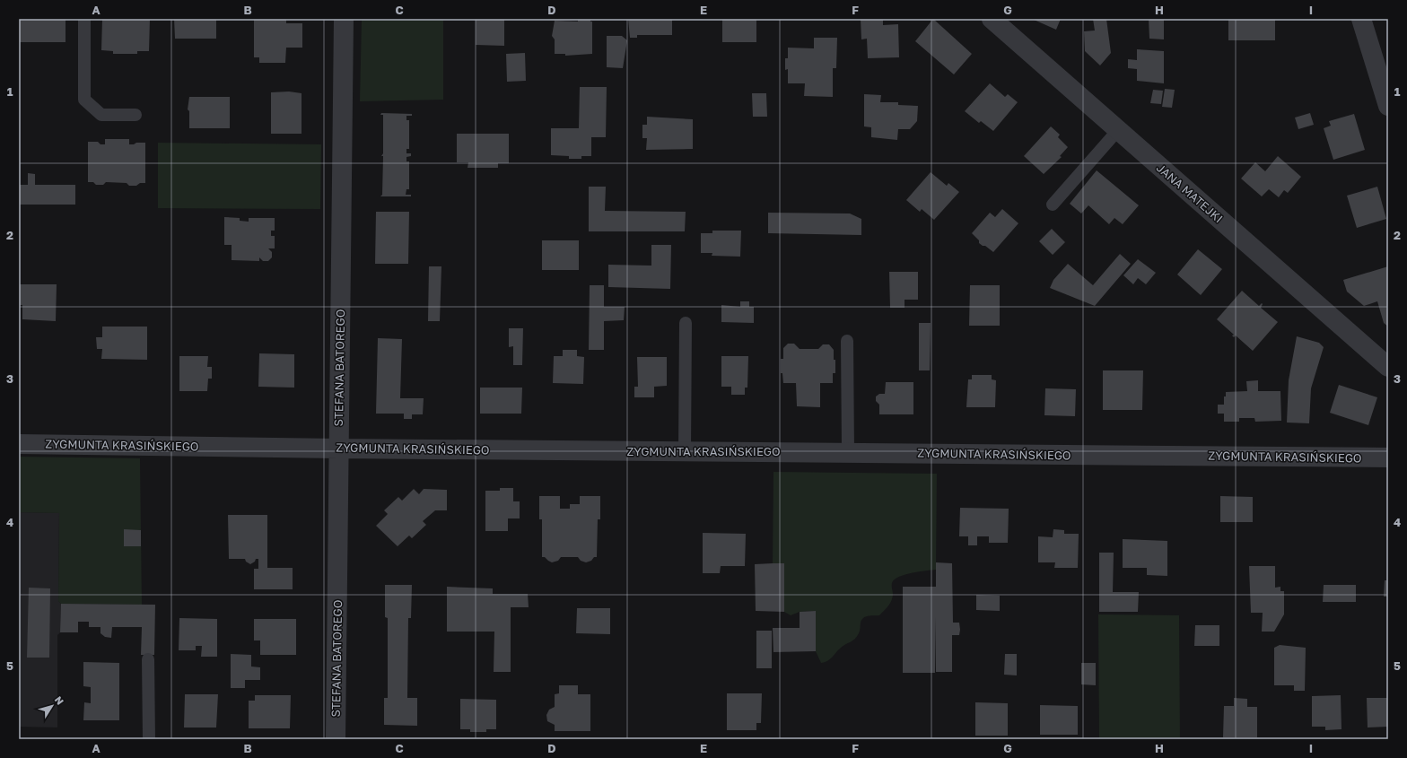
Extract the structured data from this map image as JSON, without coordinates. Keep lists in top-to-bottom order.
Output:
{
  "streets": {
    "street": ["JANA MATEJKI", "STEFANA BATOREGO", "ZYGMUNTA KRASIŃSKIEGO"]
  },
  "crossings": [
    ["STEFANA BATOREGO", "ZYGMUNTA KRASIŃSKIEGO"]
  ],
  "north": "top right",
  "grid": {
    "columns": [
      "A",
      "B",
      "C",
      "D",
      "E",
      "F",
      "G",
      "H",
      "I"
    ],
    "rows": [
      "1",
      "2",
      "3",
      "4",
      "5"
    ]
  }
}
